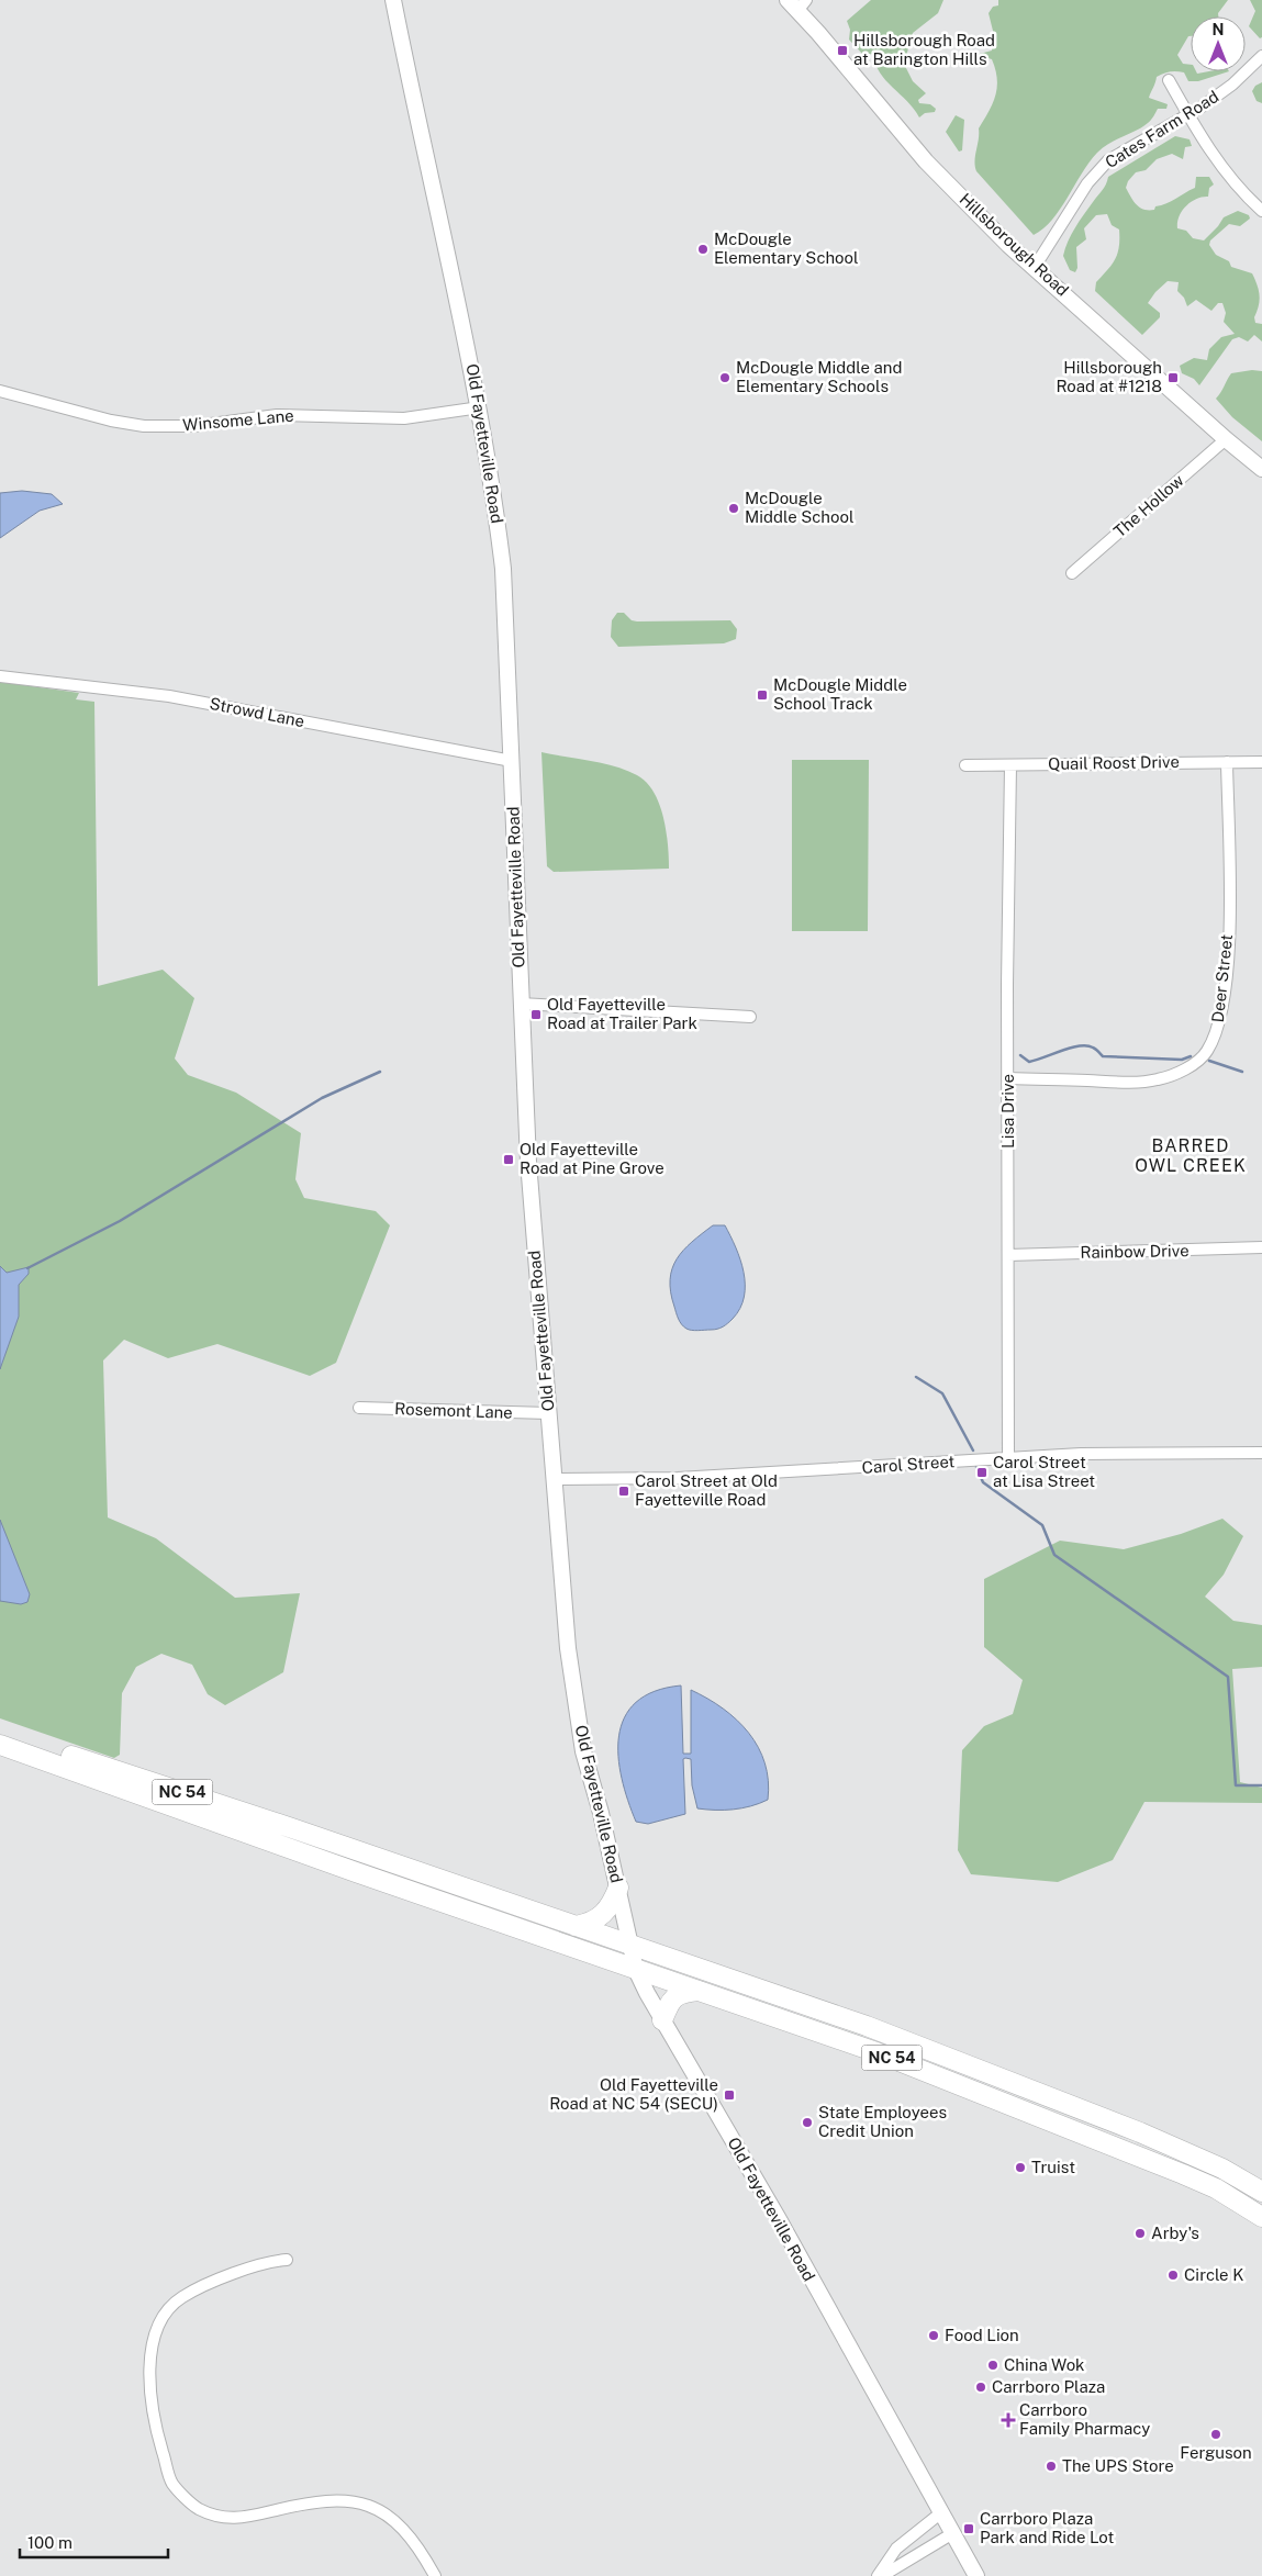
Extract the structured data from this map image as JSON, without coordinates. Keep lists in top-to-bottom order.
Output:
{
  "streets": {
    "highway": ["NC 54"],
    "street": [
      "Cates Farm Road",
      "Hillsborough Road",
      "Winsome Lane",
      "Old Fayetteville Road",
      "The Hollow",
      "Strowd Lane",
      "Quail Roost Drive",
      "Deer Street",
      "Lisa Drive",
      "Rainbow Drive",
      "Rosemont Lane",
      "Carol Street"
    ]
  },
  "crossings": [
    ["Cates Farm Road", "Hillsborough Road"],
    ["Hillsborough Road", "The Hollow"],
    ["Winsome Lane", "Old Fayetteville Road"],
    ["Old Fayetteville Road", "Strowd Lane"],
    ["Old Fayetteville Road", "Rosemont Lane"],
    ["Old Fayetteville Road", "Carol Street"],
    ["Old Fayetteville Road", "NC 54"],
    ["Quail Roost Drive", "Deer Street"],
    ["Quail Roost Drive", "Lisa Drive"],
    ["Deer Street", "Lisa Drive"],
    ["Lisa Drive", "Rainbow Drive"],
    ["Lisa Drive", "Carol Street"]
  ],
  "districts": ["BARRED OWL CREEK"],
  "places": {
    "transit": [
      "Hillsborough Road at Barington Hills",
      "Hillsborough Road at #1218",
      "McDougle Middle School Track",
      "Old Fayetteville Road at Trailer Park",
      "Old Fayetteville Road at Pine Grove",
      "Carol Street at Lisa Street",
      "Carol Street at Old Fayetteville Road",
      "Old Fayetteville Road at NC 54 (SECU)",
      "Carrboro Plaza Park and Ride Lot"
    ],
    "other": [
      "McDougle Elementary School",
      "McDougle Middle and Elementary Schools",
      "McDougle Middle School",
      "State Employees Credit Union",
      "Truist",
      "Arby's",
      "Circle K",
      "Food Lion",
      "China Wok",
      "Carrboro Plaza",
      "Ferguson",
      "The UPS Store"
    ],
    "health": ["Carrboro Family Pharmacy"]
  },
  "scale_bar": "100 m",
  "north": "top"
}
